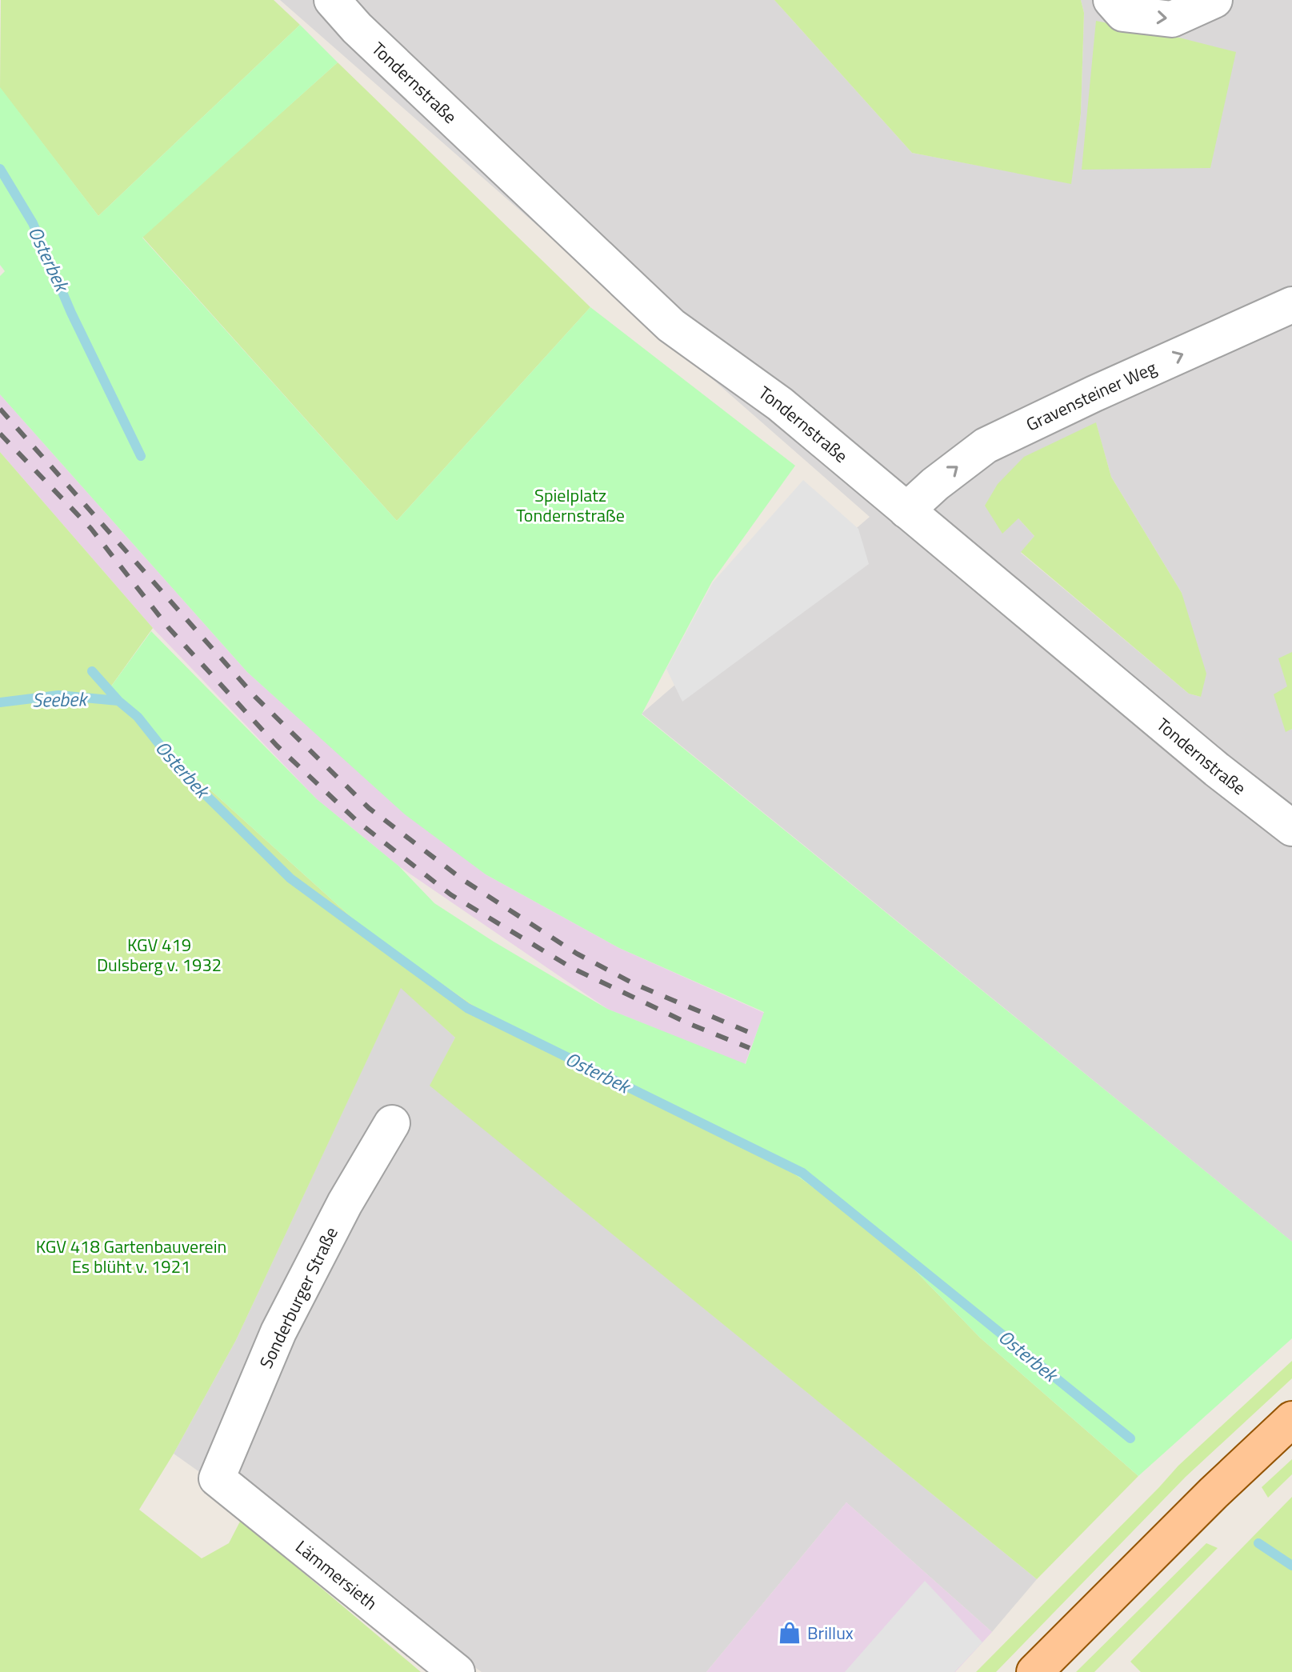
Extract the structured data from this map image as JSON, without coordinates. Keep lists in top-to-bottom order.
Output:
{
  "streets": {
    "street": [
      "Tondernstraße",
      "Gravensteiner Weg",
      "Sonderburger Straße",
      "Lämmersieth"
    ]
  },
  "crossings": [
    ["Tondernstraße", "Gravensteiner Weg"],
    ["Sonderburger Straße", "Lämmersieth"]
  ],
  "one_way": ["Gravensteiner Weg"],
  "water": ["Osterbek", "Seebek"],
  "parks": ["Spielplatz Tondernstraße", "KGV 419 Dulsberg v. 1932", "KGV 418 Gartenbauverein Es blüht v. 1921"],
  "places": {
    "shop": ["Brillux"]
  }
}
